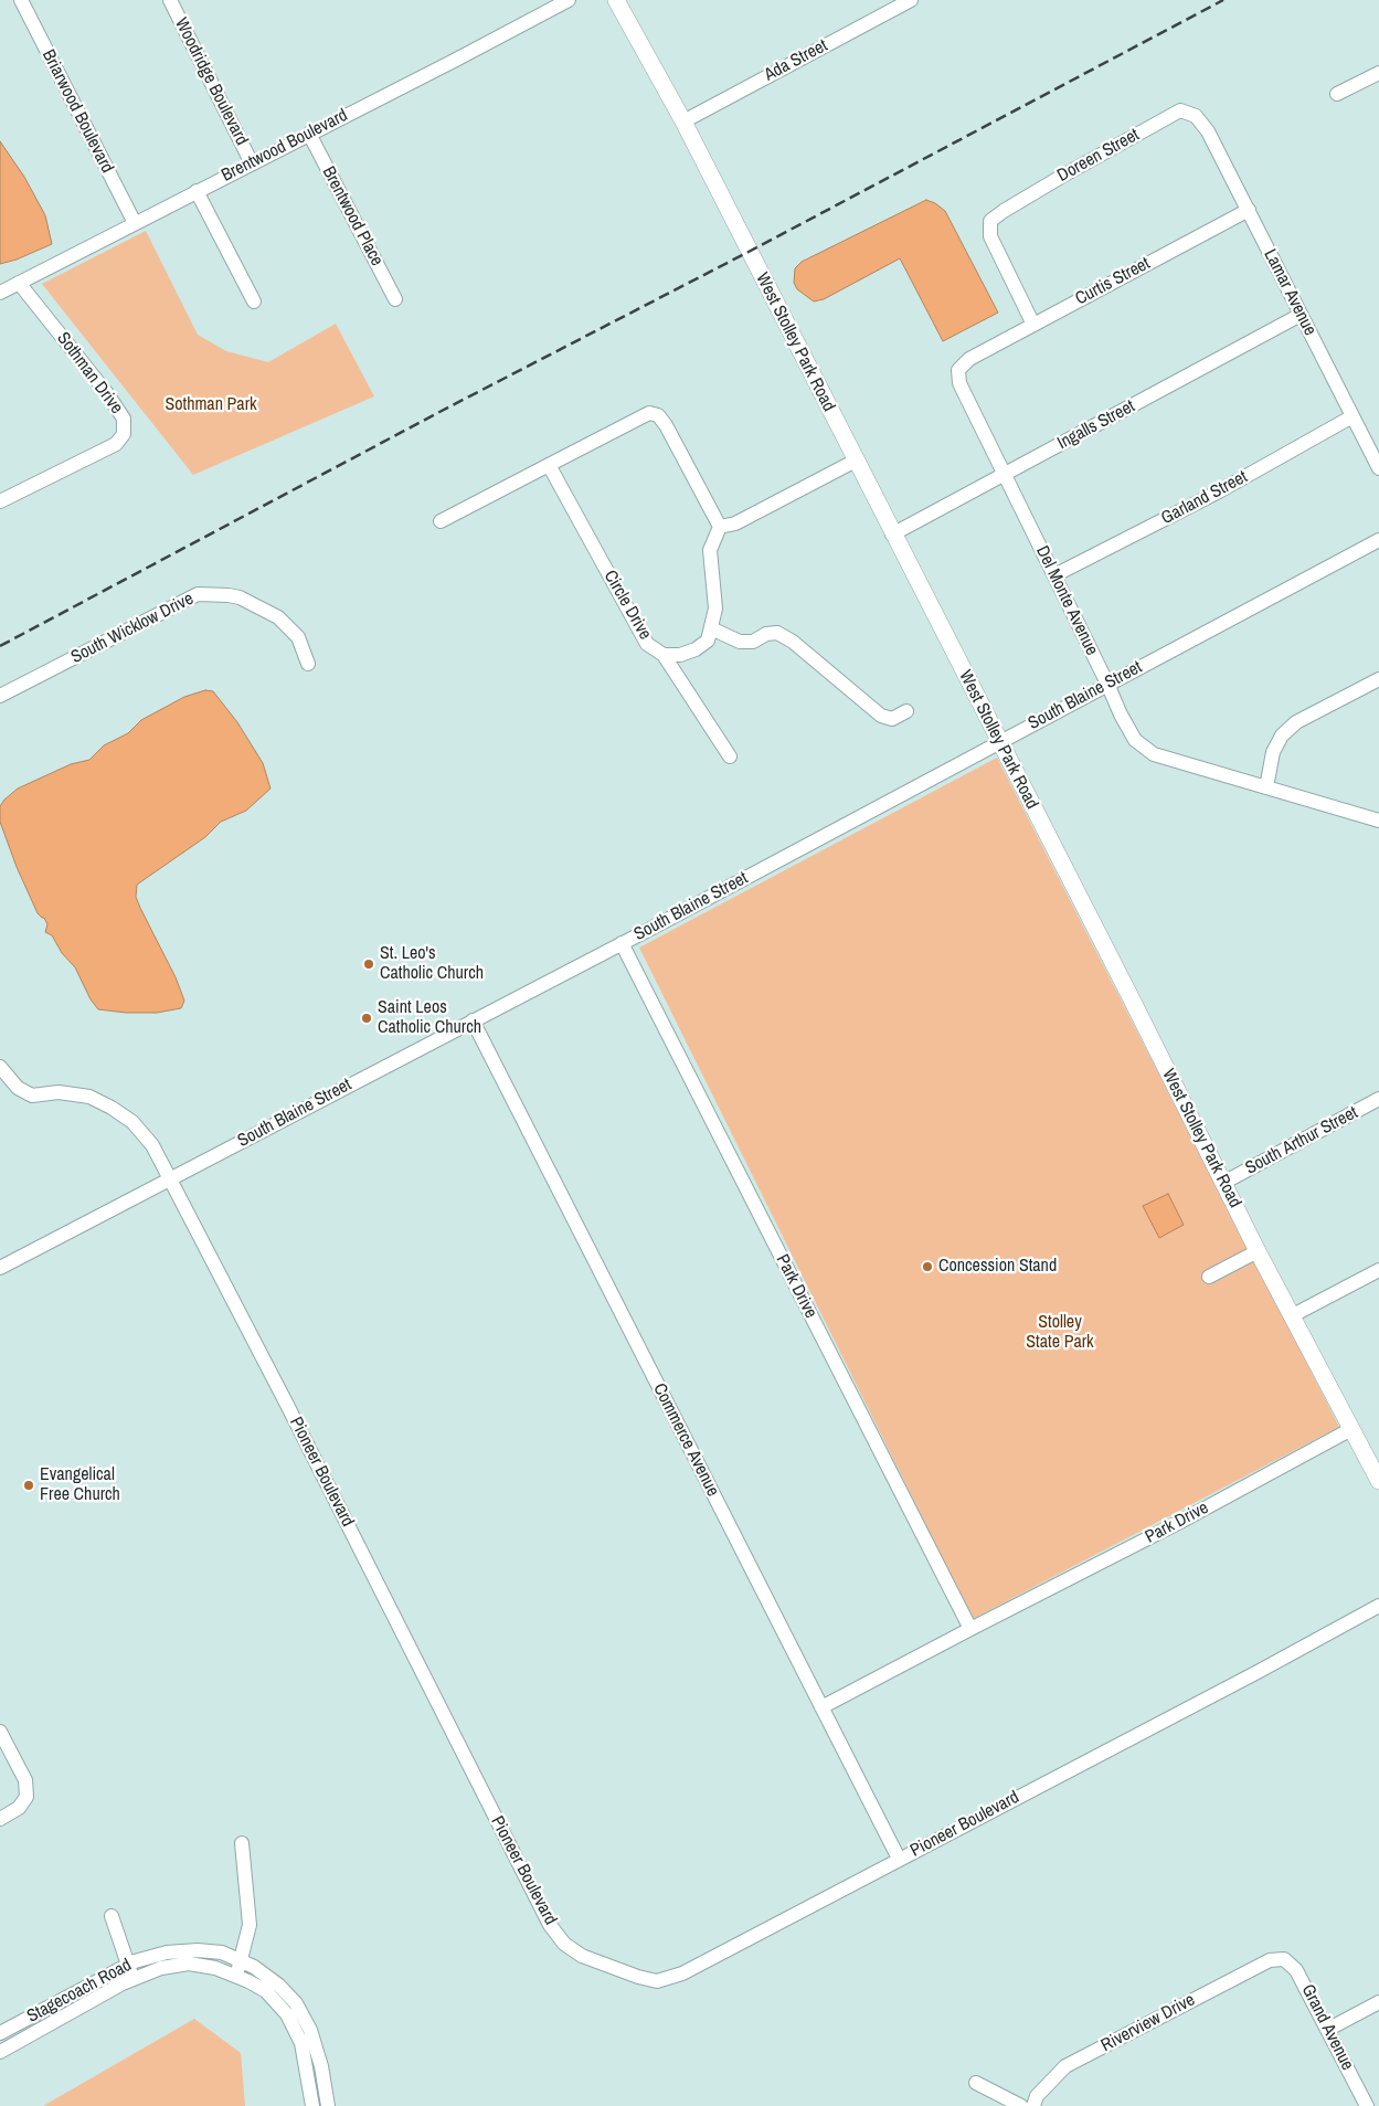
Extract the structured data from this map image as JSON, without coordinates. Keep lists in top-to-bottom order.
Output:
{
  "streets": {
    "main road": ["West Stolley Park Road"],
    "street": [
      "Ada Street",
      "Woodridge Boulevard",
      "Briarwood Boulevard",
      "Brentwood Boulevard",
      "Doreen Street",
      "Brentwood Place",
      "Curtis Street",
      "Lamar Avenue",
      "Sothman Drive",
      "Ingalls Street",
      "Garland Street",
      "Del Monte Avenue",
      "Circle Drive",
      "South Wicklow Drive",
      "South Blaine Street",
      "South Arthur Street",
      "Park Drive",
      "Commerce Avenue",
      "Pioneer Boulevard",
      "Stagecoach Road",
      "Riverview Drive",
      "Grand Avenue"
    ]
  },
  "crossings": [
    ["Ada Street", "West Stolley Park Road"],
    ["Woodridge Boulevard", "Brentwood Boulevard"],
    ["Briarwood Boulevard", "Brentwood Boulevard"],
    ["Brentwood Boulevard", "Brentwood Place"],
    ["Brentwood Boulevard", "Sothman Drive"],
    ["Doreen Street", "Curtis Street"],
    ["Doreen Street", "Lamar Avenue"],
    ["Curtis Street", "Lamar Avenue"],
    ["Curtis Street", "Del Monte Avenue"],
    ["Lamar Avenue", "Ingalls Street"],
    ["Lamar Avenue", "Garland Street"],
    ["West Stolley Park Road", "Ingalls Street"],
    ["West Stolley Park Road", "South Blaine Street"],
    ["West Stolley Park Road", "South Arthur Street"],
    ["West Stolley Park Road", "Park Drive"],
    ["Ingalls Street", "Del Monte Avenue"],
    ["Garland Street", "Del Monte Avenue"],
    ["Del Monte Avenue", "South Blaine Street"],
    ["South Blaine Street", "Park Drive"],
    ["South Blaine Street", "Commerce Avenue"],
    ["South Blaine Street", "Pioneer Boulevard"],
    ["Park Drive", "Commerce Avenue"],
    ["Commerce Avenue", "Pioneer Boulevard"],
    ["Riverview Drive", "Grand Avenue"]
  ],
  "parks": ["Sothman Park", "Stolley State Park"],
  "places": [
    "St. Leo's Catholic Church",
    "Saint Leos Catholic Church",
    "Concession Stand",
    "Evangelical Free Church"
  ]
}
